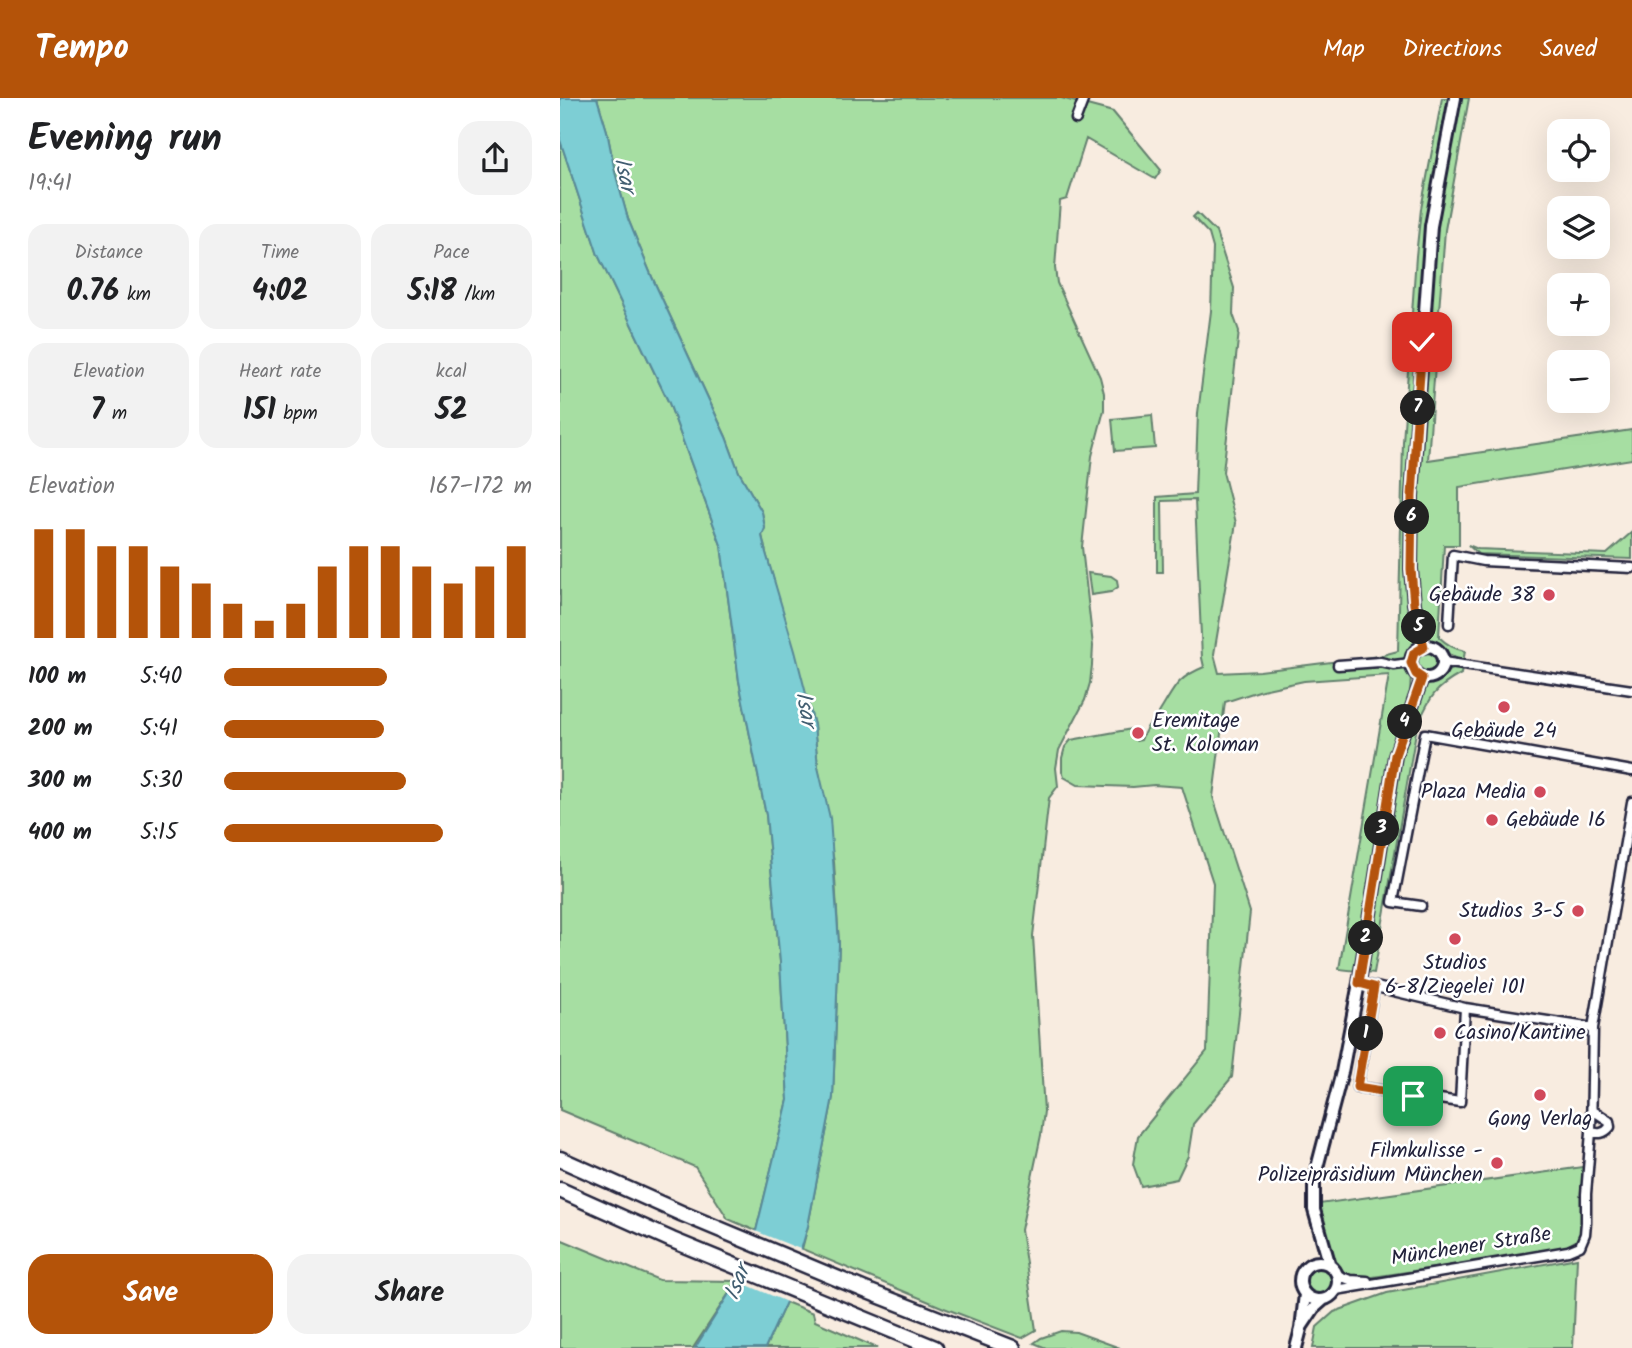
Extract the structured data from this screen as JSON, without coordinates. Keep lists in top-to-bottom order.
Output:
{
  "streets": {
    "street": ["Münchener Straße"]
  },
  "water": ["Isar"],
  "places": [
    "Gebäude 38",
    "Gebäude 24",
    "Eremitage St. Koloman",
    "Plaza Media",
    "Gebäude 16",
    "Studios 3-5",
    "Studios 6-8/Ziegelei 101",
    "Casino/Kantine",
    "Gong Verlag",
    "Filmkulisse - Polizeipräsidium München"
  ],
  "page": {
    "header": "Tempo",
    "nav": ["Map", "Directions", "Saved"],
    "heading": ["Evening run", "19:41"],
    "map_buttons": ["+", "−"],
    "stats": [
      ["Distance", "0.76 km"],
      ["Time", "4:02"],
      ["Pace", "5:18 /km"],
      ["Elevation", "7 m"],
      ["Heart rate", "151 bpm"],
      ["kcal", "52"]
    ],
    "pins": [
      "7",
      "6",
      "5",
      "4",
      "3",
      "2",
      "1"
    ],
    "chart": ["Elevation", "167–172 m"],
    "list": [
      {
        "name": "100 m",
        "note": "5:40"
      },
      {
        "name": "200 m",
        "note": "5:41"
      },
      {
        "name": "300 m",
        "note": "5:30"
      },
      {
        "name": "400 m",
        "note": "5:15"
      }
    ],
    "buttons": ["Save", "Share"]
  }
}
